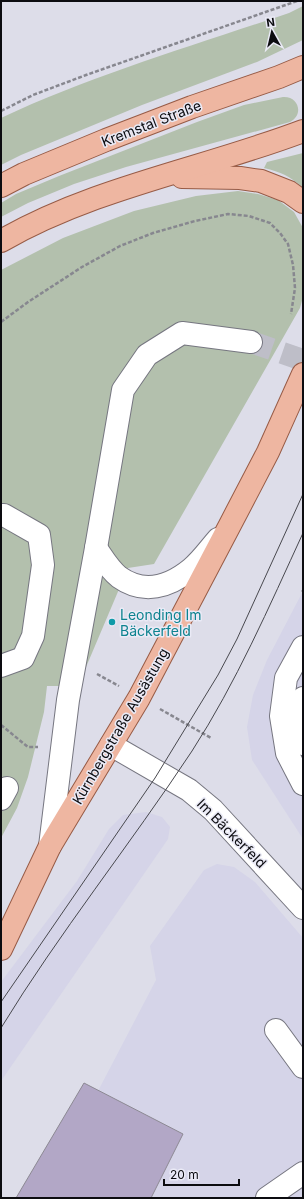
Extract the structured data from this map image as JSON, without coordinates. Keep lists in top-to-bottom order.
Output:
{
  "streets": {
    "main road": ["Kremstal Straße", "Kürnbergstraße Ausästung"],
    "street": ["Im Bäckerfeld"]
  },
  "crossings": [
    ["Kürnbergstraße Ausästung", "Im Bäckerfeld"]
  ],
  "places": ["Leonding Im Bäckerfeld"],
  "scale_bar": "20 m",
  "north": "top"
}
